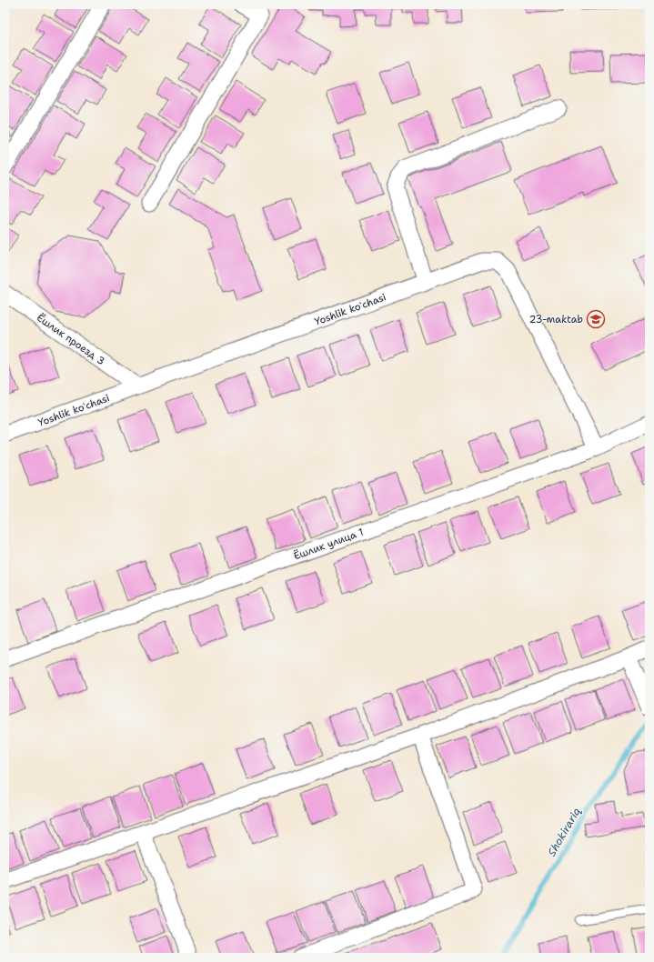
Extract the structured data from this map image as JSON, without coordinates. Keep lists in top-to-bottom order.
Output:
{
  "streets": {
    "street": ["Yoshlik koʻchasi", "Ёшлик проезд 3", "Ёшлик улица 1"]
  },
  "crossings": [
    ["Yoshlik koʻchasi", "Ёшлик проезд 3"],
    ["Yoshlik koʻchasi", "Ёшлик улица 1"]
  ],
  "water": ["Shokirariq"],
  "places": {
    "school or university": ["23-maktab"]
  }
}
